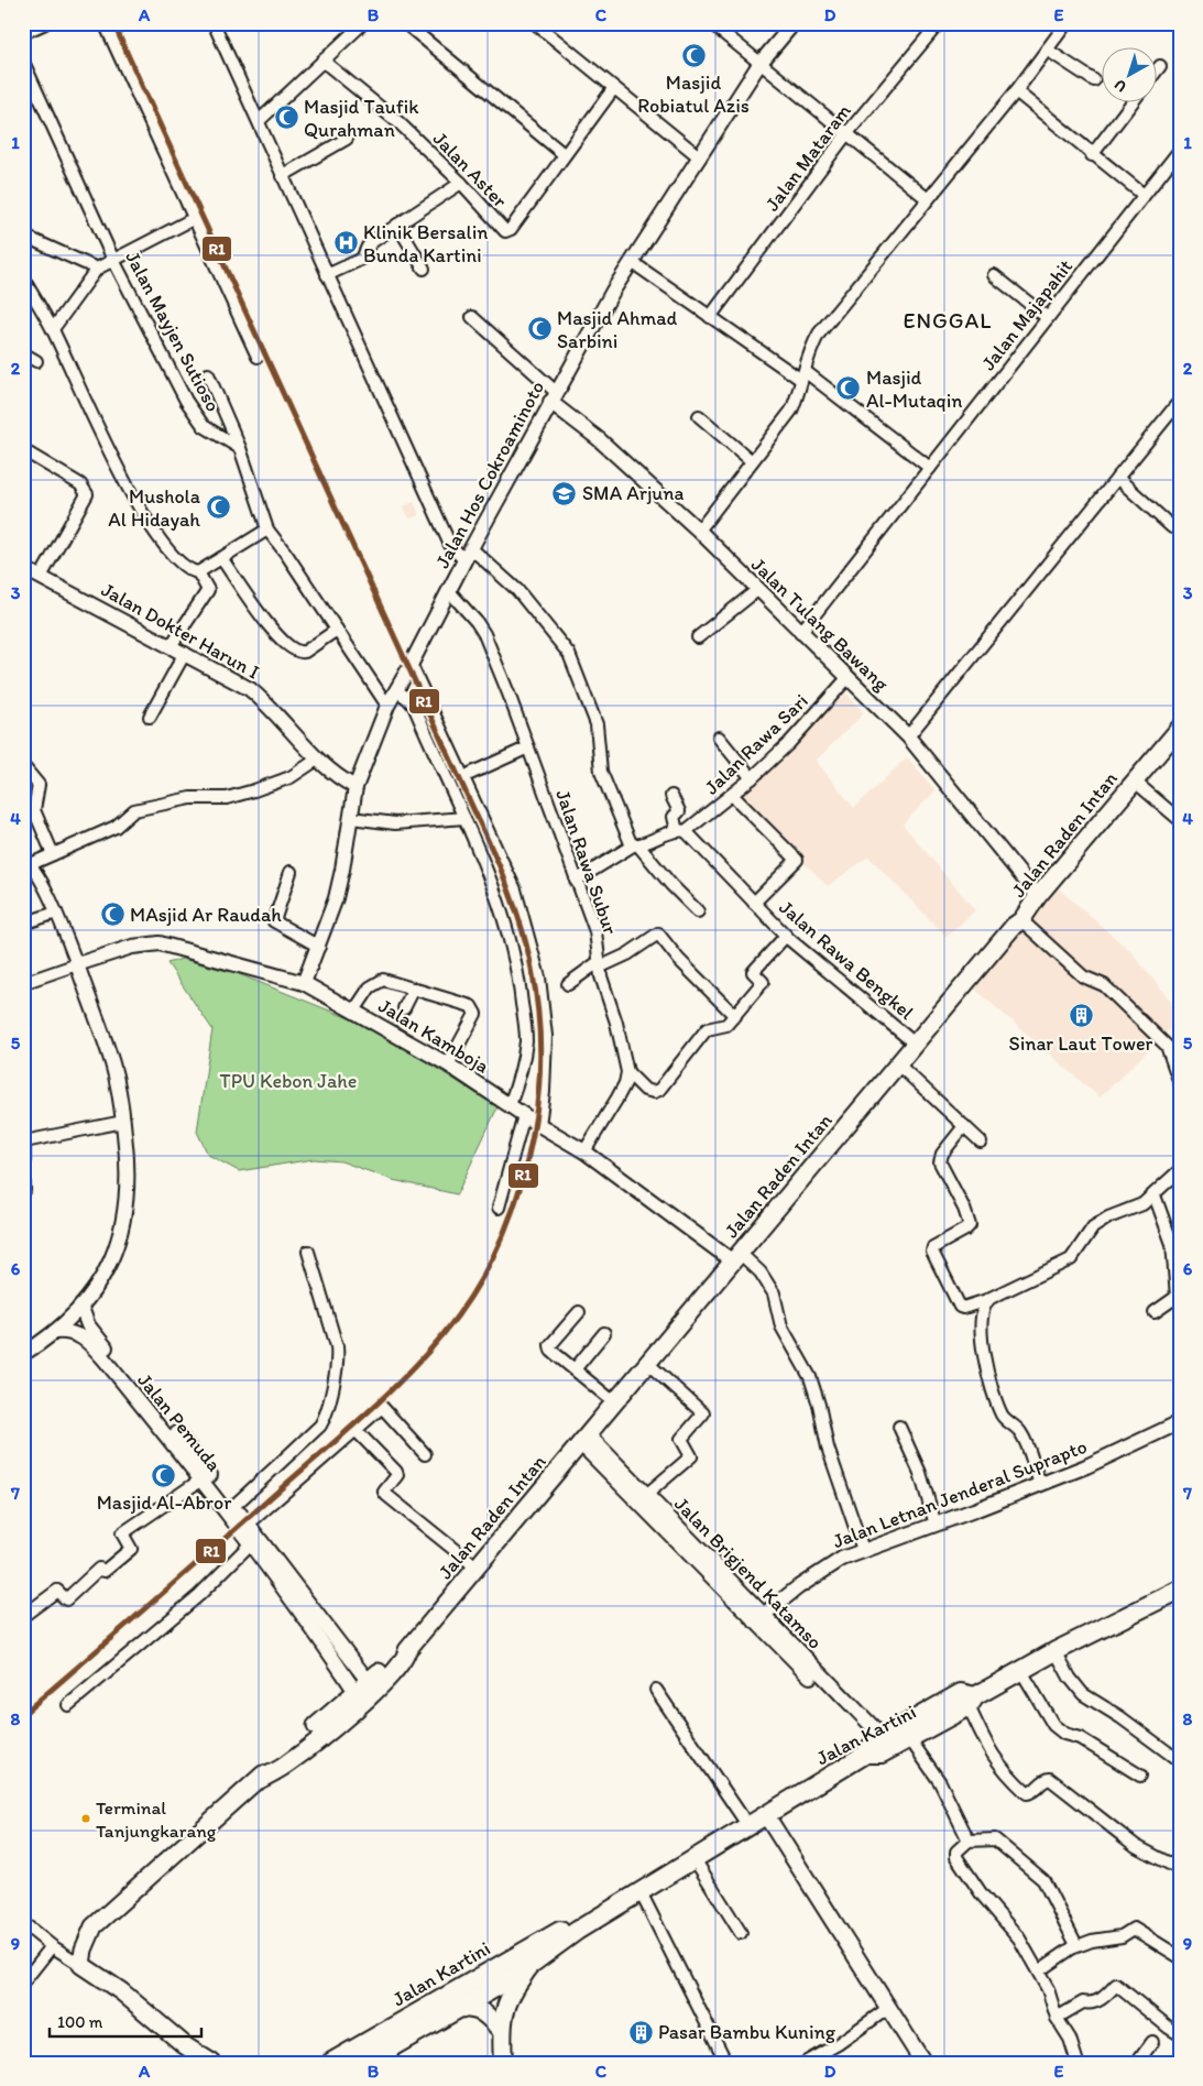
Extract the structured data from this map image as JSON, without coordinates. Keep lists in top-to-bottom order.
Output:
{
  "streets": {
    "highway": ["Jalan Kartini"],
    "main road": ["Jalan Raden Intan"],
    "street": [
      "Jalan Mataram",
      "Jalan Aster",
      "Jalan Majapahit",
      "Jalan Mayjen Sutioso",
      "Jalan Hos Cokroaminoto",
      "Jalan Tulang Bawang",
      "Jalan Dokter Harun I",
      "Jalan Rawa Sari",
      "Jalan Rawa Subur",
      "Jalan Rawa Bengkel",
      "Jalan Kamboja",
      "Jalan Pemuda",
      "Jalan Letnan Jenderal Suprapto",
      "Jalan Brigjend Katamso"
    ]
  },
  "crossings": [
    ["Jalan Majapahit", "Jalan Tulang Bawang"],
    ["Jalan Hos Cokroaminoto", "Jalan Tulang Bawang"],
    ["Jalan Hos Cokroaminoto", "Jalan Dokter Harun I"],
    ["Jalan Hos Cokroaminoto", "Jalan Rawa Subur"],
    ["Jalan Hos Cokroaminoto", "Jalan Kamboja"],
    ["Jalan Tulang Bawang", "Jalan Rawa Sari"],
    ["Jalan Tulang Bawang", "Jalan Raden Intan"],
    ["Jalan Rawa Sari", "Jalan Rawa Subur"],
    ["Jalan Rawa Sari", "Jalan Rawa Bengkel"],
    ["Jalan Raden Intan", "Jalan Rawa Bengkel"],
    ["Jalan Raden Intan", "Jalan Kamboja"],
    ["Jalan Raden Intan", "Jalan Pemuda"],
    ["Jalan Raden Intan", "Jalan Brigjend Katamso"],
    ["Jalan Letnan Jenderal Suprapto", "Jalan Brigjend Katamso"],
    ["Jalan Brigjend Katamso", "Jalan Kartini"]
  ],
  "districts": ["ENGGAL"],
  "parks": ["TPU Kebon Jahe"],
  "places": {
    "mosque": [
      "Masjid Robiatul Azis",
      "Masjid Taufik Qurahman",
      "Masjid Ahmad Sarbini",
      "Masjid Al-Mutaqin",
      "Mushola Al Hidayah",
      "MAsjid Ar Raudah",
      "Masjid Al-Abror"
    ],
    "hospital": ["Klinik Bersalin Bunda Kartini"],
    "school or university": ["SMA Arjuna"],
    "building": ["Sinar Laut Tower", "Pasar Bambu Kuning"],
    "other": ["Terminal Tanjungkarang"]
  },
  "lines": ["transit line R1"],
  "scale_bar": "100 m",
  "north": "bottom left",
  "grid": {
    "columns": [
      "A",
      "B",
      "C",
      "D",
      "E"
    ],
    "rows": [
      "1",
      "2",
      "3",
      "4",
      "5",
      "6",
      "7",
      "8",
      "9"
    ]
  }
}
